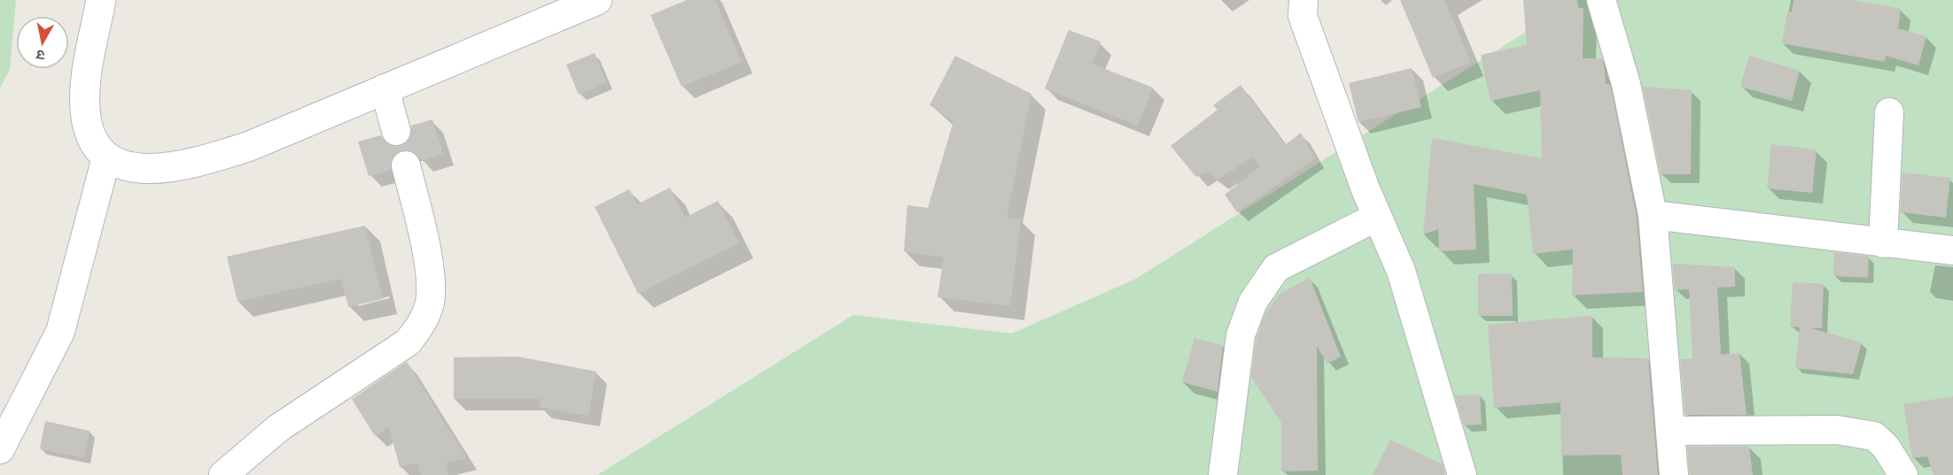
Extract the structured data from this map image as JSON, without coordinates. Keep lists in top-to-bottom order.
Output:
{
  "north": "bottom"
}
